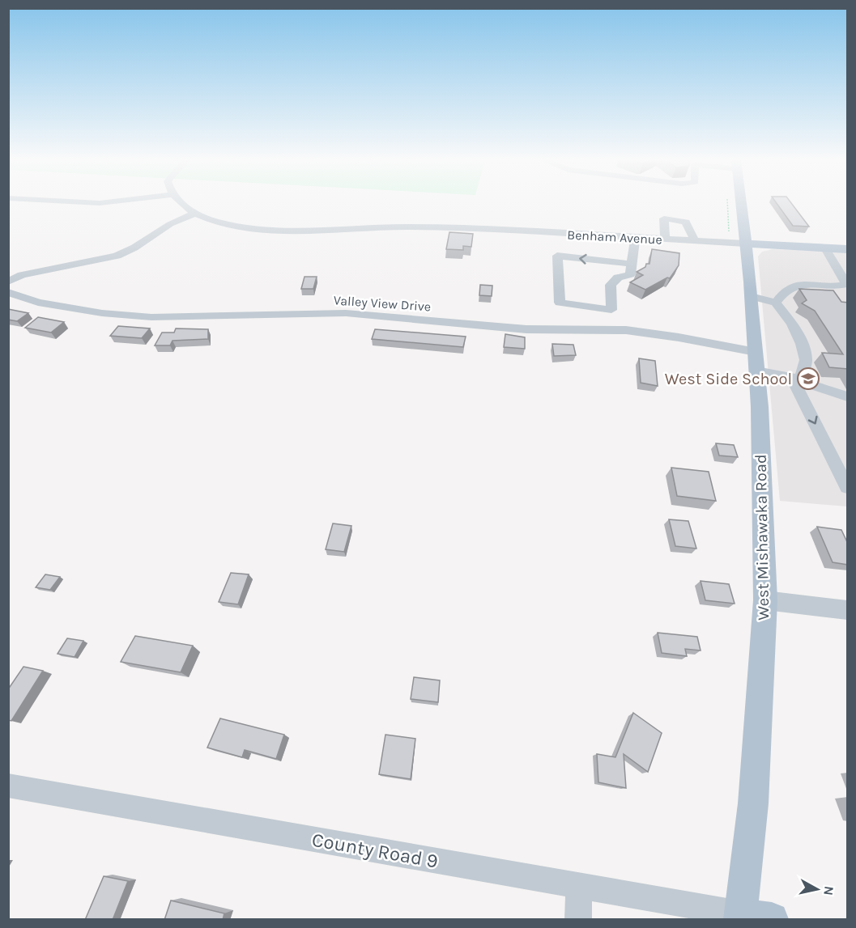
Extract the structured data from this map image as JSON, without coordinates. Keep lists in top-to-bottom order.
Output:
{
  "streets": {
    "main road": ["Benham Avenue", "West Mishawaka Road"],
    "street": ["Valley View Drive", "County Road 9"]
  },
  "crossings": [
    ["Benham Avenue", "West Mishawaka Road"],
    ["Valley View Drive", "West Mishawaka Road"],
    ["West Mishawaka Road", "County Road 9"]
  ],
  "places": {
    "school or university": ["West Side School"]
  },
  "north": "right"
}
